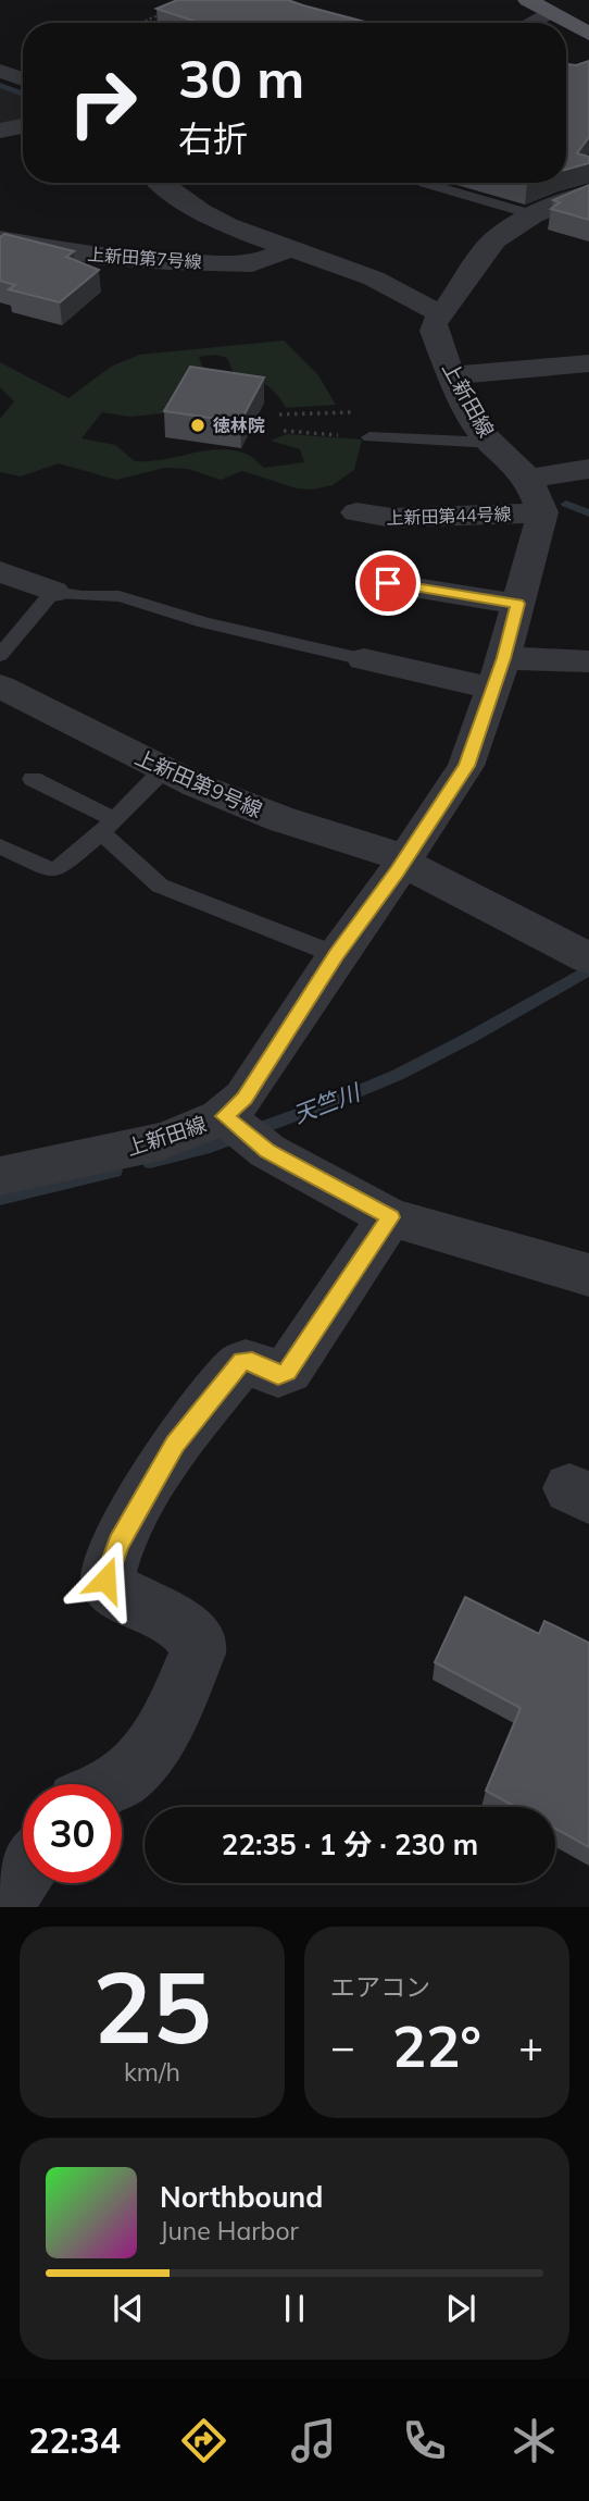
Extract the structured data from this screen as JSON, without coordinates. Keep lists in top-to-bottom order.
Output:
{
  "streets": {
    "street": [
      "上新田第7号線",
      "上新田線",
      "上新田第44号線",
      "上新田第9号線"
    ]
  },
  "crossings": [
    ["上新田線", "上新田第44号線"],
    ["上新田線", "上新田第9号線"]
  ],
  "water": ["天竺川"],
  "places": ["徳林院"],
  "page": {
    "turn": ["30 m", "右折"],
    "limit": "30",
    "trip": "22:35 · 1 分 · 230 m",
    "tile": [
      ["25", "km/h"],
      "エアコン"
    ],
    "heat": ["−", "22°", "+"],
    "song": ["Northbound", "June Harbor"],
    "tabs": "22:34"
  }
}
